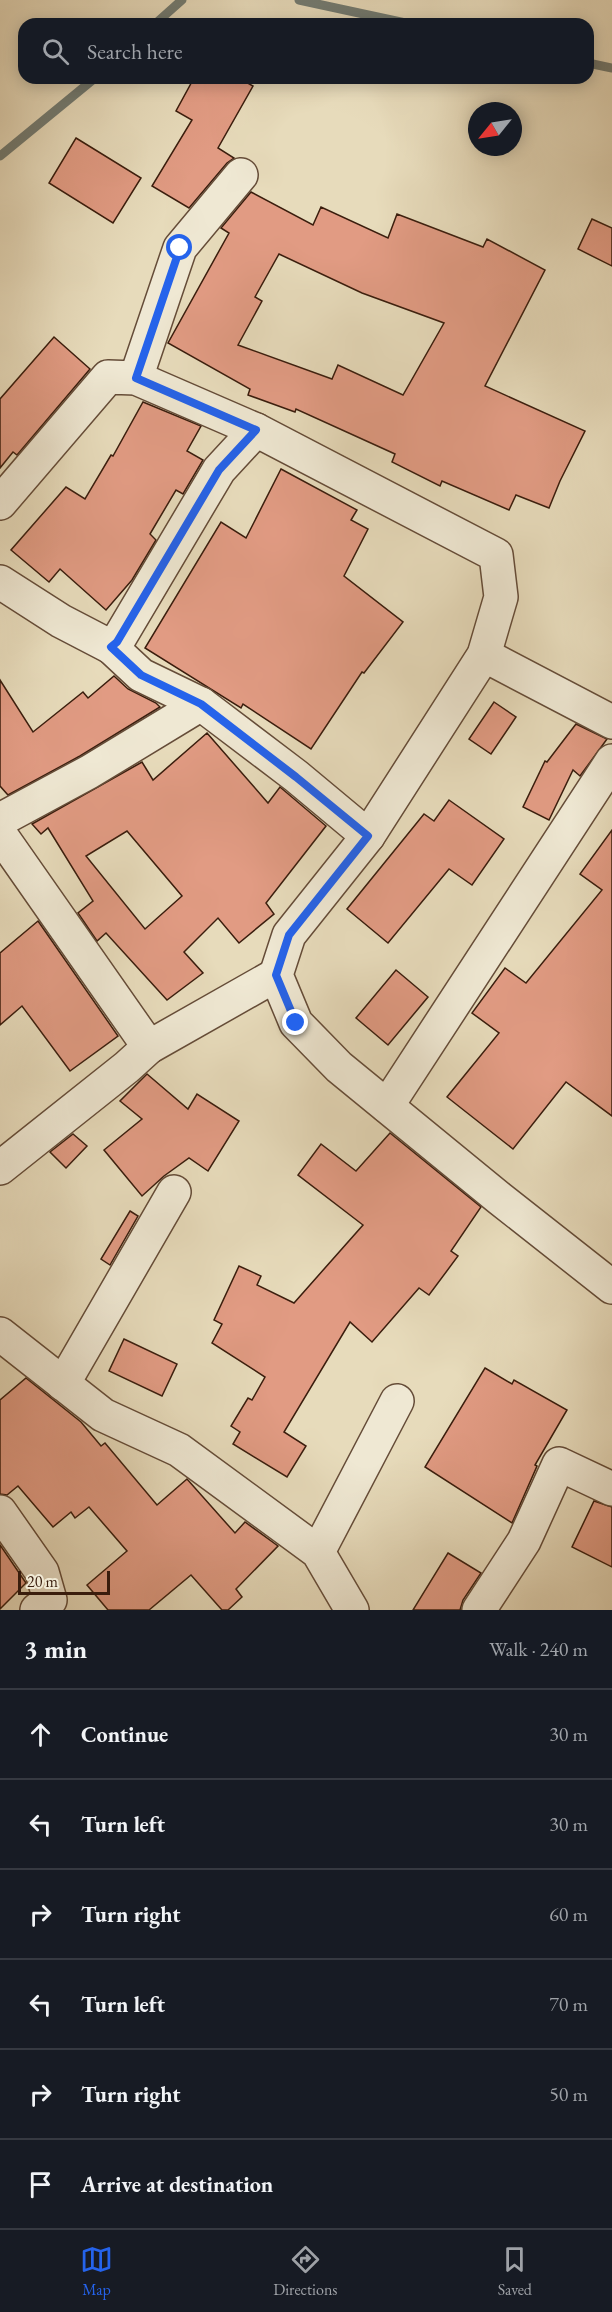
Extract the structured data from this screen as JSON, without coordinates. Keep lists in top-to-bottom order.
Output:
{
  "scale_bar": "20 m",
  "north": "bottom left",
  "page": {
    "search": "Search here",
    "scale": "20 m",
    "heading": ["3 min", "Walk · 240 m"],
    "list": [
      ["Continue", "30 m"],
      ["Turn left", "30 m"],
      ["Turn right", "60 m"],
      ["Turn left", "70 m"],
      ["Turn right", "50 m"],
      "Arrive at destination"
    ],
    "nav": ["Map", "Directions", "Saved"]
  }
}
